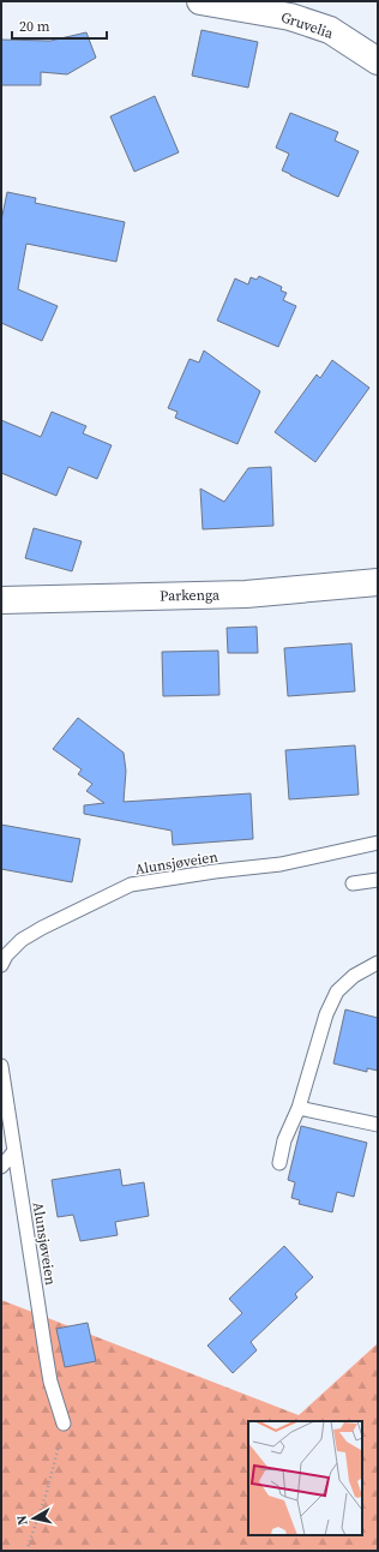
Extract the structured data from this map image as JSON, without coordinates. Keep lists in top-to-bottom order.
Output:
{
  "streets": {
    "street": ["Gruvelia", "Parkenga"],
    "lane": ["Alunsjøveien"]
  },
  "scale_bar": "20 m",
  "north": "left"
}
